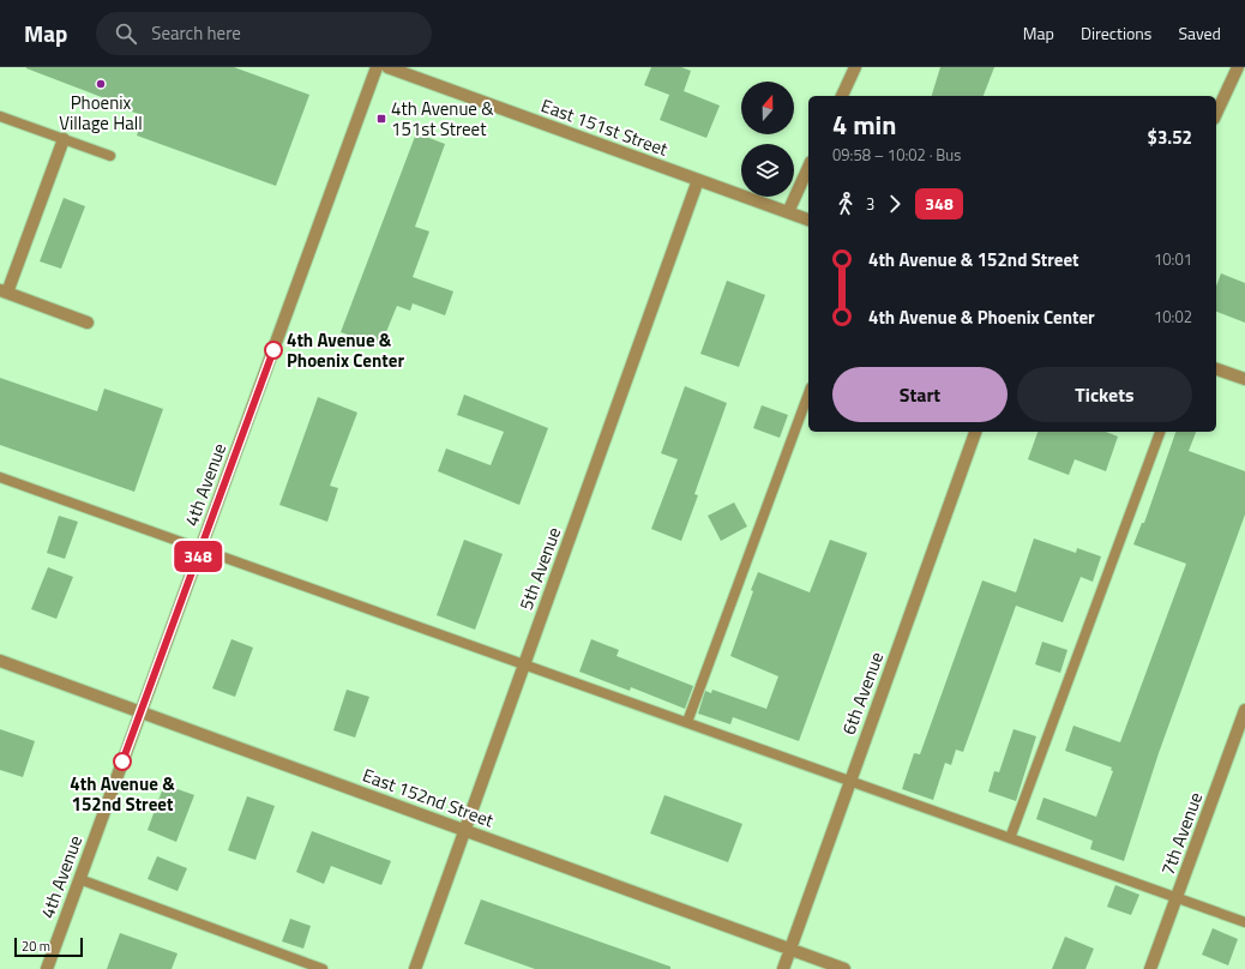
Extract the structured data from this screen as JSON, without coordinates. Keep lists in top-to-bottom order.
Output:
{
  "streets": {
    "street": [
      "East 151st Street",
      "4th Avenue",
      "5th Avenue",
      "6th Avenue",
      "East 152nd Street",
      "7th Avenue"
    ]
  },
  "crossings": [
    ["East 151st Street", "5th Avenue"],
    ["4th Avenue", "East 152nd Street"],
    ["5th Avenue", "East 152nd Street"],
    ["6th Avenue", "East 152nd Street"]
  ],
  "places": {
    "other": ["Phoenix Village Hall", "4th Avenue & Phoenix Center", "4th Avenue & 152nd Street"],
    "transit": ["4th Avenue & 151st Street"]
  },
  "lines": ["bus line 348"],
  "scale_bar": "20 m",
  "north": "top",
  "page": {
    "header": "Map",
    "search": "Search here",
    "nav": ["Map", "Directions", "Saved"],
    "on_map": "348",
    "heading": ["4 min", "09:58 – 10:02 · Bus", "$3.52"],
    "legs": ["3", "348"],
    "list": [
      {
        "name": "4th Avenue & 152nd Street",
        "value": "10:01"
      },
      {
        "name": "4th Avenue & Phoenix Center",
        "value": "10:02"
      }
    ],
    "buttons": ["Start", "Tickets"],
    "scale": "20 m"
  }
}
